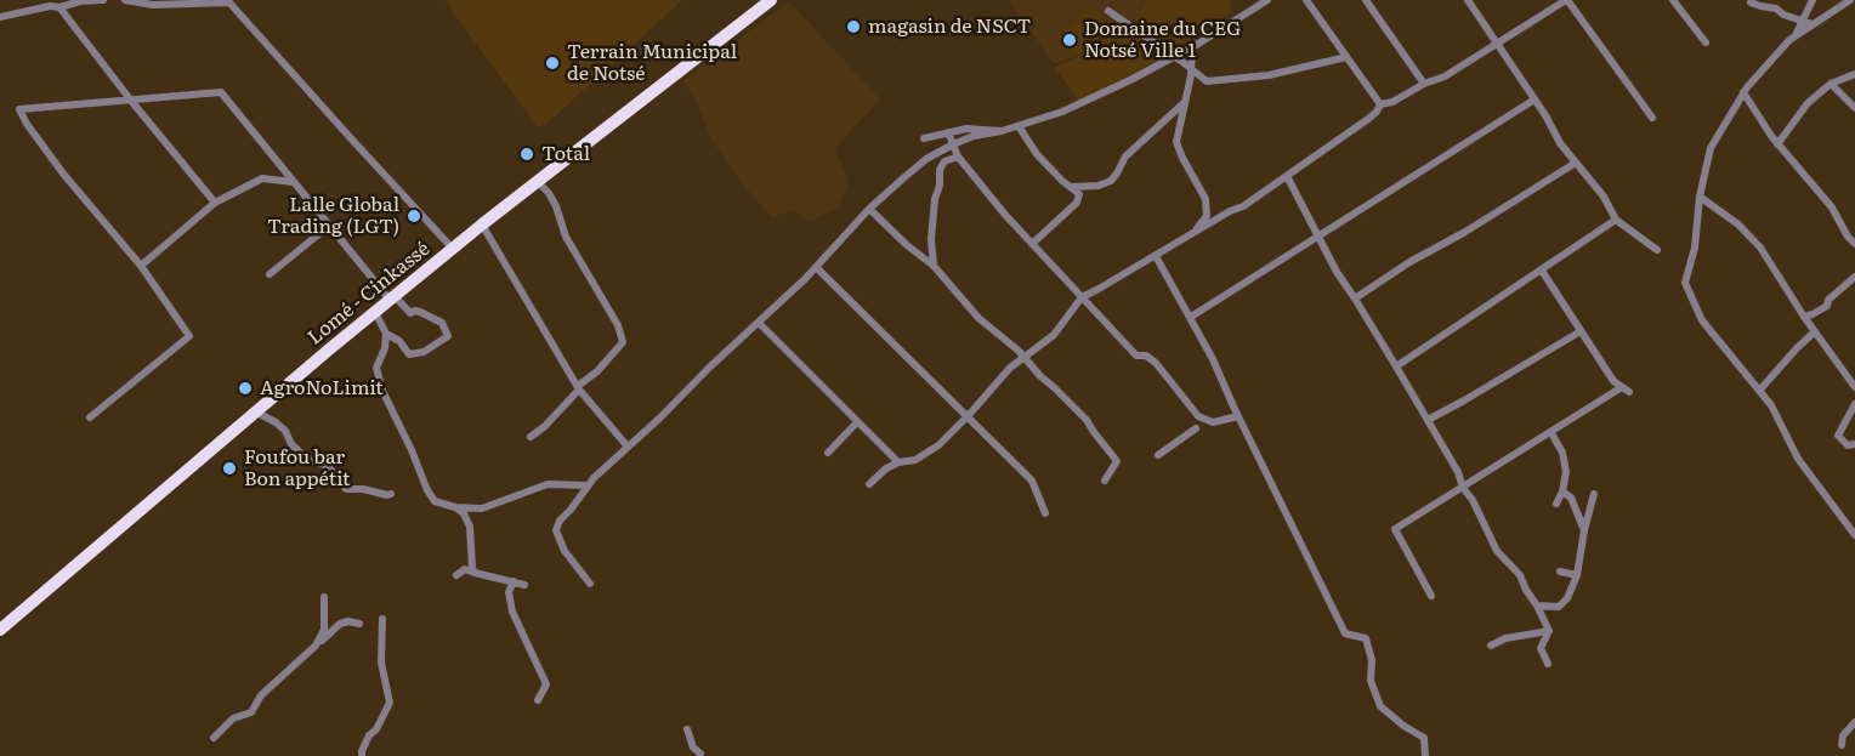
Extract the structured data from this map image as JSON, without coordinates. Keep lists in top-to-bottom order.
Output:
{
  "streets": {
    "highway": ["Lomé - Cinkassé"]
  },
  "places": [
    "magasin de NSCT",
    "Domaine du CEG Notsé Ville 1",
    "Terrain Municipal de Notsé",
    "Total",
    "Lalle Global Trading (LGT)",
    "AgroNoLimit",
    "Foufou bar Bon appétit"
  ]
}
